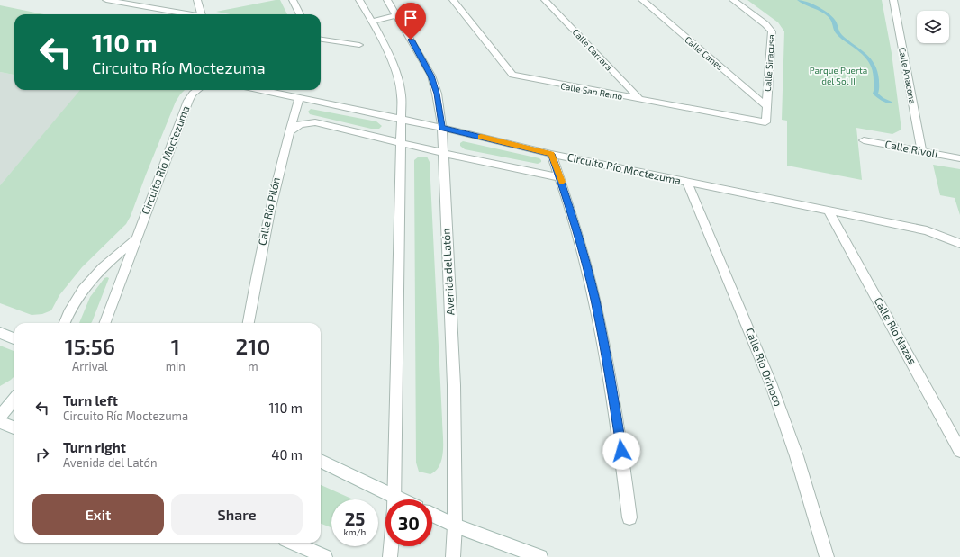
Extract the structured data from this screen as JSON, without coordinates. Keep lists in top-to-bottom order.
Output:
{
  "streets": {
    "street": [
      "Calle Carrara",
      "Calle Canes",
      "Calle Siracusa",
      "Calle Anacona",
      "Calle San Remo",
      "Calle Rivoli",
      "Circuito Río Moctezuma",
      "Calle Río Pilón",
      "Avenida del Latón",
      "Calle Río Nazas",
      "Calle Río Orinoco"
    ]
  },
  "crossings": [
    ["Calle Carrara", "Calle San Remo"],
    ["Calle Canes", "Calle Siracusa"],
    ["Calle Siracusa", "Calle San Remo"],
    ["Calle Anacona", "Calle Rivoli"],
    ["Circuito Río Moctezuma", "Calle Río Pilón"],
    ["Circuito Río Moctezuma", "Avenida del Latón"],
    ["Circuito Río Moctezuma", "Calle Río Nazas"],
    ["Circuito Río Moctezuma", "Calle Río Orinoco"]
  ],
  "parks": ["Parque Puerta del Sol II"],
  "page": {
    "turn": ["110 m", "Circuito Río Moctezuma"],
    "eta": [
      "15:56",
      "Arrival",
      "1",
      "min",
      "210",
      "m"
    ],
    "list": [
      {
        "name": "Turn left",
        "note": "Circuito Río Moctezuma",
        "value": "110 m"
      },
      {
        "name": "Turn right",
        "note": "Avenida del Latón",
        "value": "40 m"
      }
    ],
    "buttons": ["Exit", "Share"],
    "speed": "25 km/h",
    "limit": "30"
  }
}
